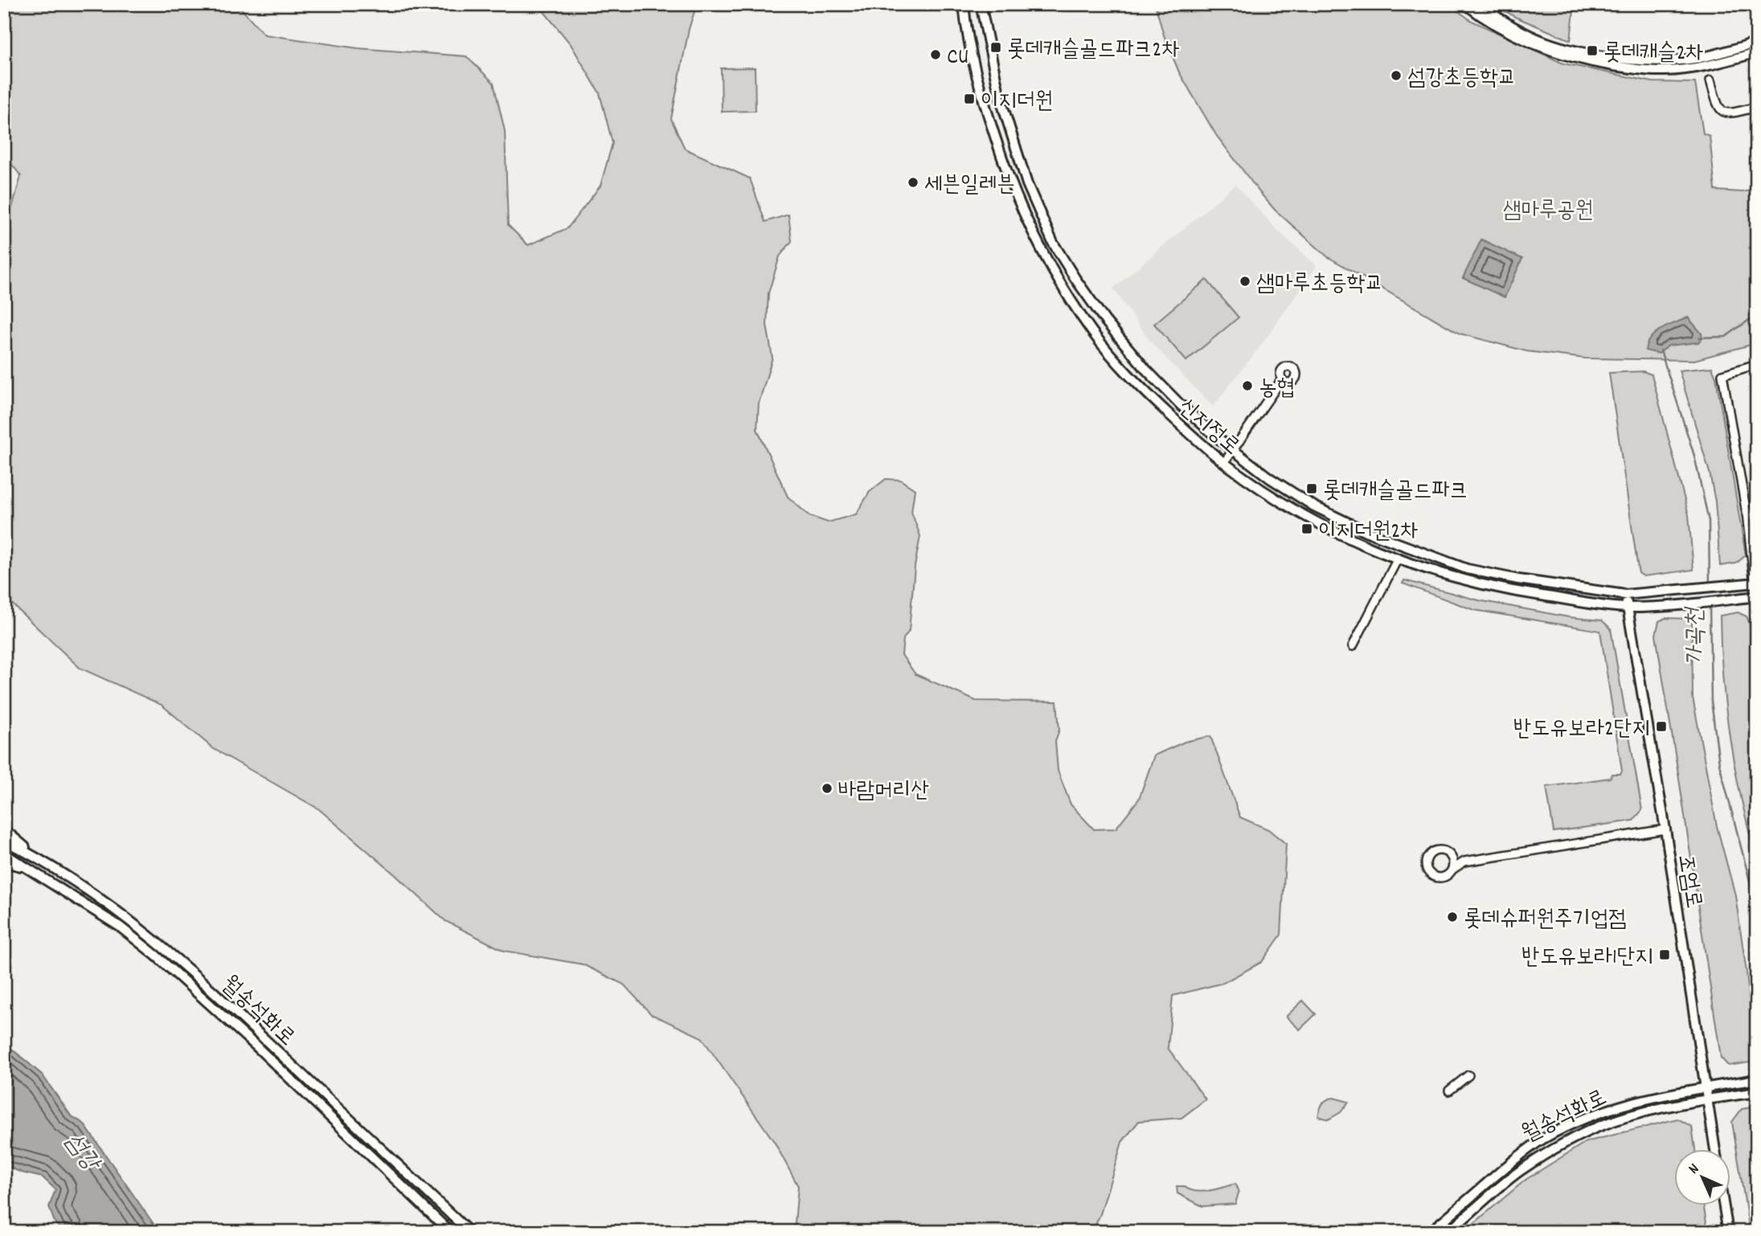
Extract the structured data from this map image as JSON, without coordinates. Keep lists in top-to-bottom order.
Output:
{
  "streets": {
    "street": ["신지정로", "조엄로", "월송석화로"]
  },
  "crossings": [
    ["신지정로", "조엄로"],
    ["조엄로", "월송석화로"]
  ],
  "water": ["가곡천", "섬강"],
  "parks": ["샘마루공원"],
  "places": {
    "transit": [
      "롯데캐슬골드파크2차",
      "롯데캐슬2차",
      "이지더원",
      "롯데캐슬골드파크",
      "이지더원2차",
      "반도유보라2단지",
      "반도유보라1단지"
    ],
    "other": [
      "CU",
      "섬강초등학교",
      "세븐일레븐",
      "샘마루초등학교",
      "농협",
      "바람머리산",
      "롯데슈퍼원주기업점"
    ]
  },
  "north": "top left"
}
